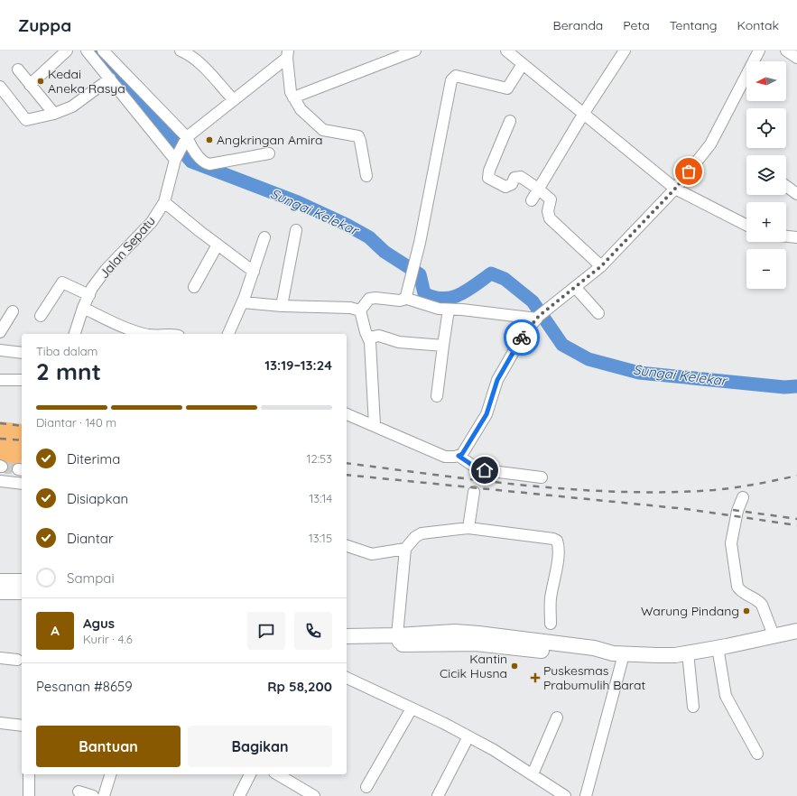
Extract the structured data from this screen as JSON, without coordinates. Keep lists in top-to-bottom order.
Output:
{
  "streets": {
    "street": ["Jalan Sepatu"]
  },
  "water": ["Sungai Kelekar"],
  "places": {
    "other": [
      "Kedai Aneka Rasya",
      "Angkringan Amira",
      "Warung Pindang",
      "Kantin Cicik Husna"
    ],
    "health": ["Puskesmas Prabumulih Barat"]
  },
  "north": "left",
  "page": {
    "header": "Zuppa",
    "nav": [
      "Beranda",
      "Peta",
      "Tentang",
      "Kontak"
    ],
    "map_buttons": ["+", "−"],
    "heading": ["2 mnt", "Tiba dalam", "13:19–13:24"],
    "panel": [
      "Agus",
      "Kurir · 4.6",
      "Pesanan #8659",
      "Rp 58,200"
    ],
    "bar": "Diantar · 140 m",
    "list": [
      ["Diterima", "12:53"],
      ["Disiapkan", "13:14"],
      ["Diantar", "13:15"],
      "Sampai"
    ],
    "round": "A",
    "buttons": ["Bantuan", "Bagikan"]
  }
}
